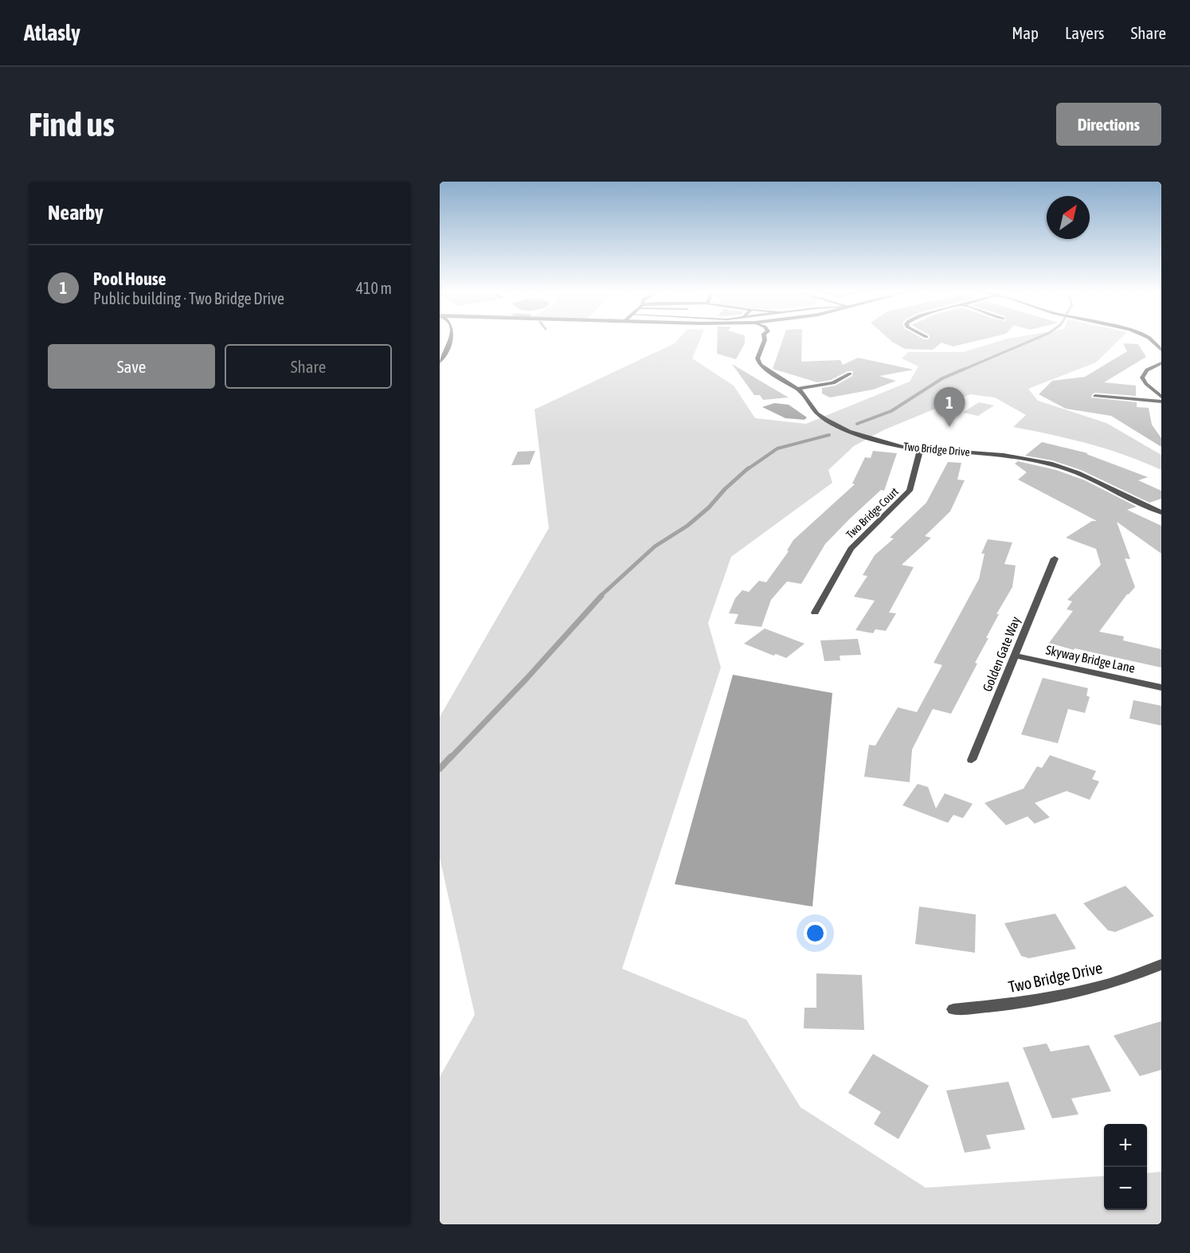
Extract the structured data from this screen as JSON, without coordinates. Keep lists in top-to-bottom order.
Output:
{
  "streets": {
    "street": [
      "Two Bridge Drive",
      "Two Bridge Court",
      "Golden Gate Way",
      "Skyway Bridge Lane"
    ]
  },
  "crossings": [
    ["Two Bridge Drive", "Two Bridge Court"],
    ["Golden Gate Way", "Skyway Bridge Lane"]
  ],
  "north": "top right",
  "page": {
    "header": "Atlasly",
    "nav": ["Map", "Layers", "Share"],
    "buttons": [
      "Directions",
      ["Save", "Share"]
    ],
    "title": "Find us",
    "heading": "Nearby",
    "list": [
      {
        "mark": "1",
        "name": "Pool House",
        "note": "Public building · Two Bridge Drive",
        "value": "410 m"
      }
    ],
    "pins": "1",
    "map_buttons": ["+", "−"]
  }
}
